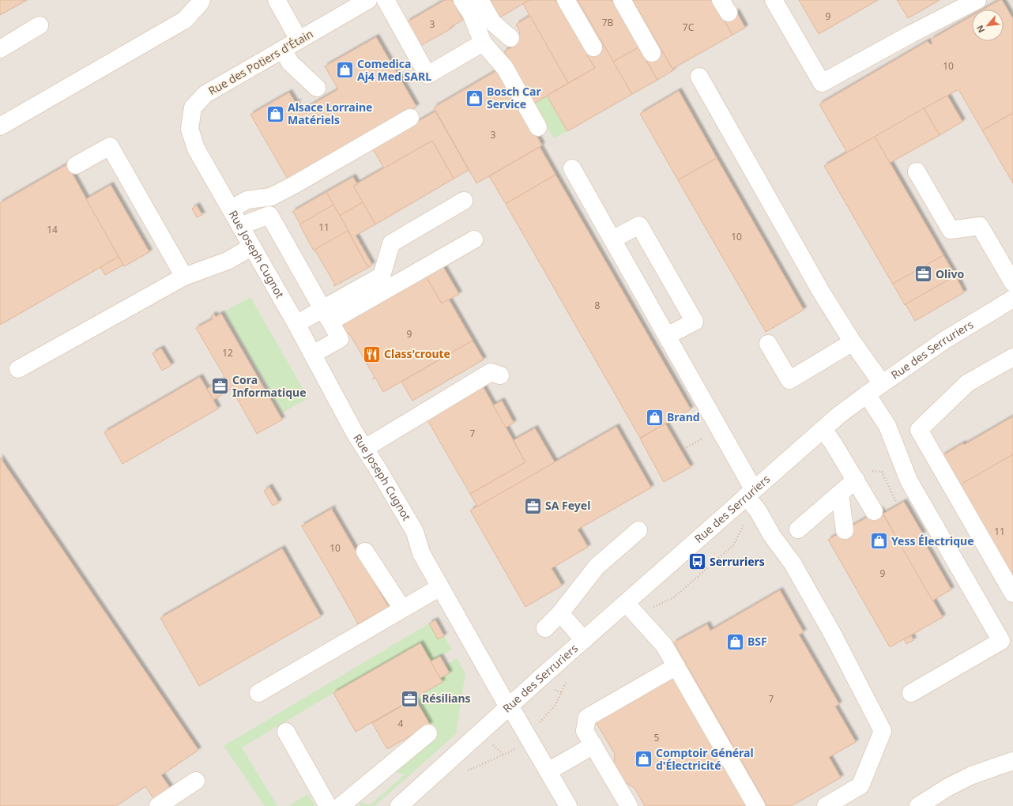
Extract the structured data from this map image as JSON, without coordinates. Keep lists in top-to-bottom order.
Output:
{
  "streets": {
    "street": ["Rue des Potiers d'Étain", "Rue Joseph Cugnot", "Rue des Serruriers"]
  },
  "crossings": [
    ["Rue des Potiers d'Étain", "Rue Joseph Cugnot"],
    ["Rue Joseph Cugnot", "Rue des Serruriers"]
  ],
  "places": {
    "shop": [
      "Comedica Aj4 Med SARL",
      "Bosch Car Service",
      "Alsace Lorraine Matériels",
      "Brand",
      "Yess Électrique",
      "BSF",
      "Comptoir Général d'Électricité"
    ],
    "office": [
      "Olivo",
      "Cora Informatique",
      "SA Feyel",
      "Résilians"
    ],
    "restaurant": ["Class'croute"],
    "bus stop": ["Serruriers"]
  },
  "house_numbers": [
    "9",
    "7B",
    "3",
    "7C",
    "10",
    "3",
    "11",
    "14",
    "10",
    "8",
    "9",
    "12",
    "7",
    "11",
    "10",
    "9",
    "7",
    "4",
    "5"
  ],
  "north": "bottom left"
}
